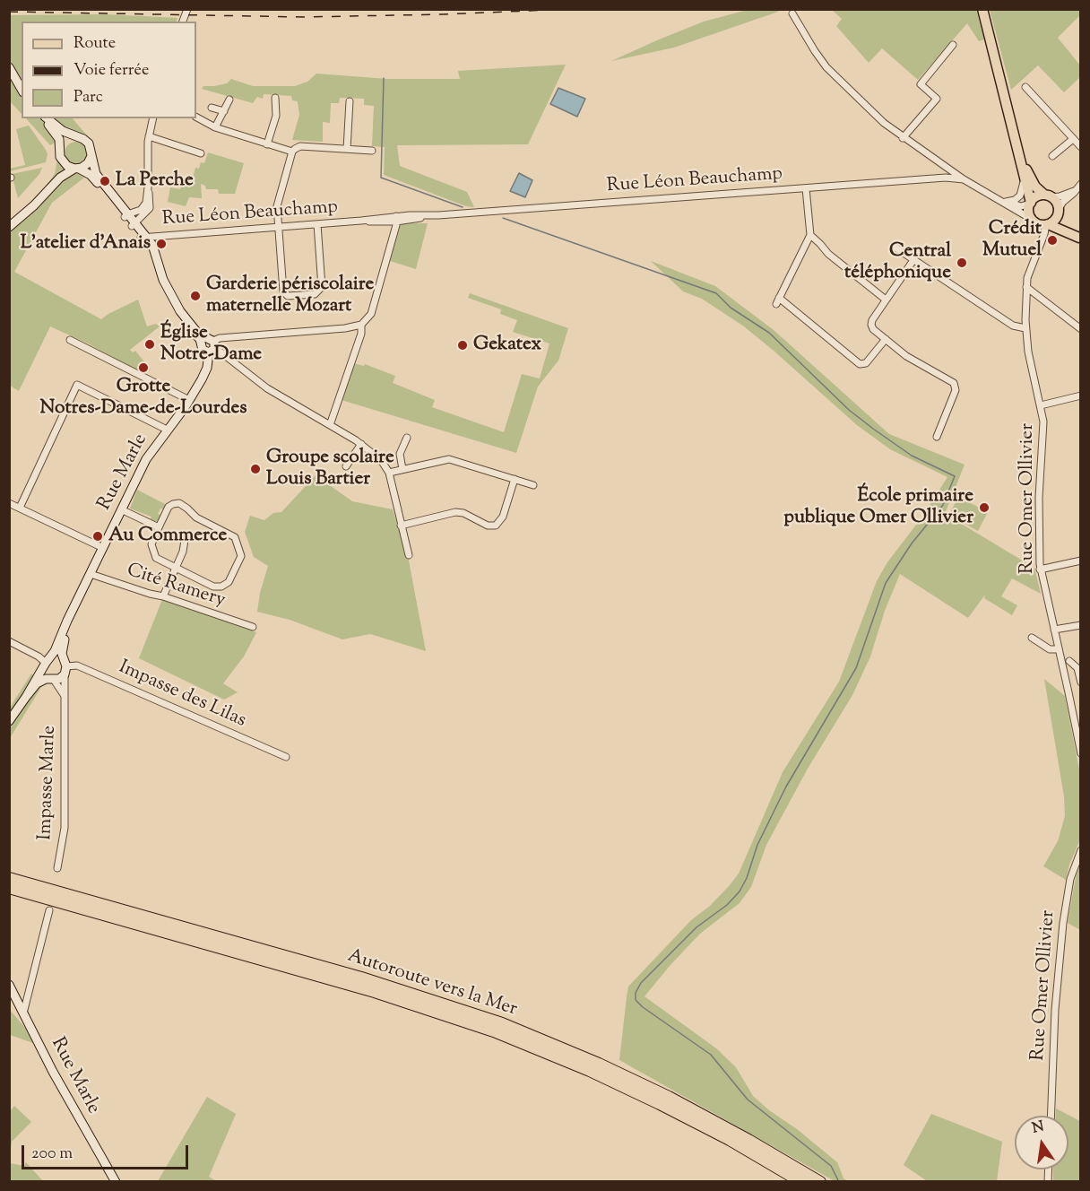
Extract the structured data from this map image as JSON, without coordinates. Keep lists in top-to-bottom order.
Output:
{
  "streets": {
    "highway": ["Autoroute vers la Mer"],
    "main road": ["Rue Marle"],
    "street": [
      "Rue Léon Beauchamp",
      "Rue Omer Ollivier",
      "Cité Ramery",
      "Impasse des Lilas",
      "Impasse Marle"
    ]
  },
  "crossings": [
    ["Rue Marle", "Cité Ramery"],
    ["Rue Marle", "Impasse des Lilas"],
    ["Rue Marle", "Impasse Marle"],
    ["Impasse des Lilas", "Impasse Marle"]
  ],
  "places": [
    "La Perche",
    "Crédit Mutuel",
    "L'atelier d'Anais",
    "Central téléphonique",
    "Garderie périscolaire maternelle Mozart",
    "Église Notre-Dame",
    "Gekatex",
    "Grotte Notres-Dame-de-Lourdes",
    "Groupe scolaire Louis Bartier",
    "École primaire publique Omer Ollivier",
    "Au Commerce"
  ],
  "legend": ["Route", "Voie ferrée", "Parc"],
  "scale_bar": "200 m",
  "north": "top"
}
